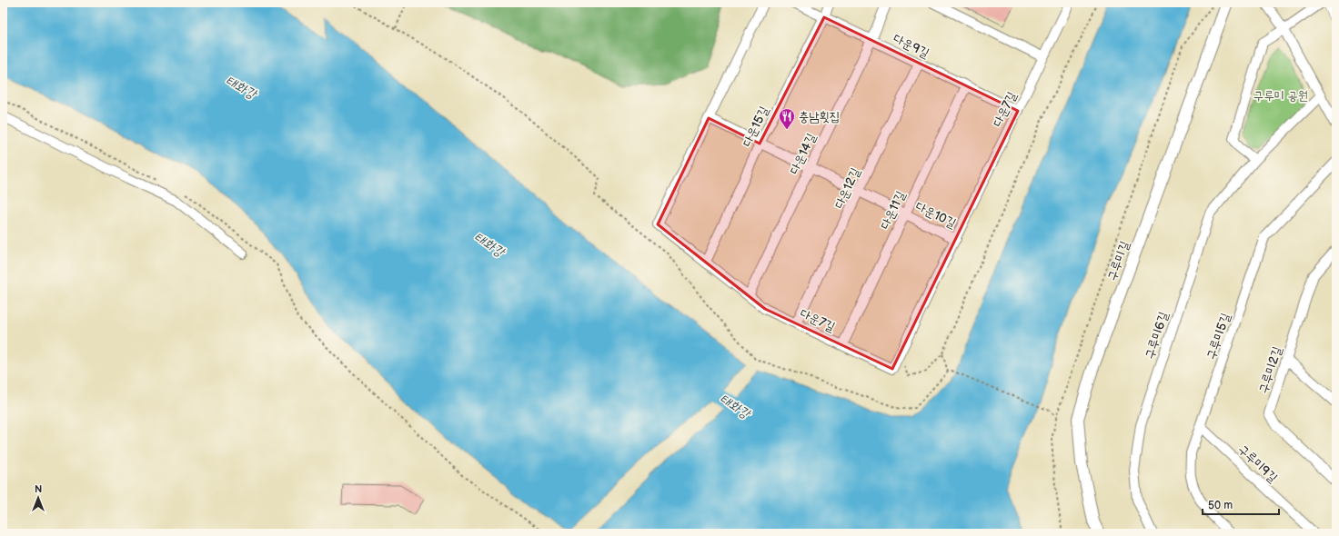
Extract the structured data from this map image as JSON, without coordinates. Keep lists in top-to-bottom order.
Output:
{
  "streets": {
    "street": [
      "다운9길",
      "다운7길",
      "다운15길",
      "다운14길",
      "다운12길",
      "다운11길",
      "다운10길",
      "구루미길",
      "구루미6길",
      "구루미5길",
      "구루미2길",
      "구루미9길"
    ]
  },
  "crossings": [
    ["다운9길", "다운7길"],
    ["다운9길", "다운15길"],
    ["다운9길", "다운14길"],
    ["다운9길", "다운12길"],
    ["다운9길", "다운11길"],
    ["다운7길", "다운15길"],
    ["다운7길", "다운14길"],
    ["다운7길", "다운12길"],
    ["다운7길", "다운11길"],
    ["다운7길", "다운10길"],
    ["다운15길", "다운10길"],
    ["다운14길", "다운10길"],
    ["다운12길", "다운10길"],
    ["다운11길", "다운10길"],
    ["구루미5길", "구루미9길"]
  ],
  "water": ["태화강"],
  "parks": ["구루미 공원"],
  "places": {
    "restaurant": ["충남횟집"]
  },
  "scale_bar": "50 m",
  "north": "top"
}
